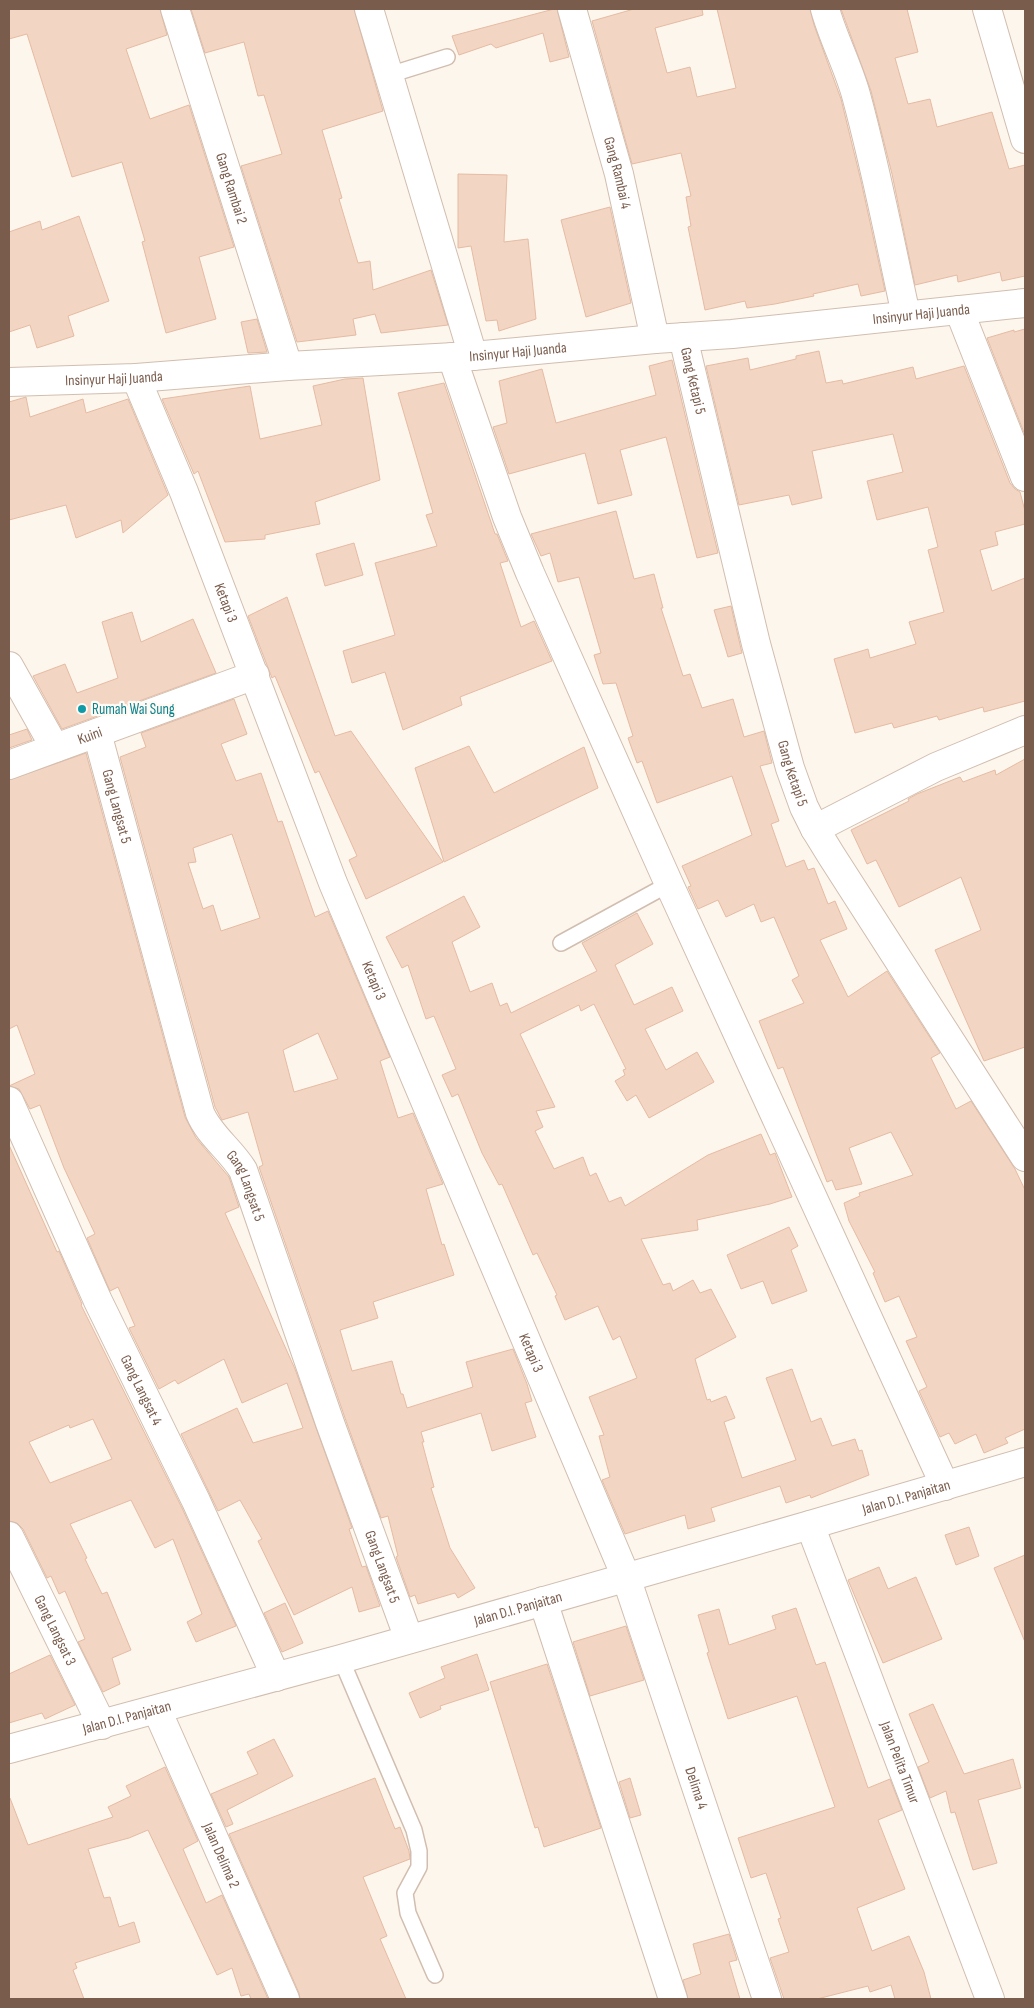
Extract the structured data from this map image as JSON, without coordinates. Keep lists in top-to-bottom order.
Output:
{
  "streets": {
    "street": [
      "Gang Rambai 4",
      "Gang Rambai 2",
      "Insinyur Haji Juanda",
      "Gang Ketapi 5",
      "Ketapi 3",
      "Kuini",
      "Gang Langsat 5",
      "Gang Langsat 4",
      "Jalan D.I. Panjaitan",
      "Gang Langsat 3",
      "Jalan Pelita Timur",
      "Delima 4",
      "Jalan Delima 2"
    ]
  },
  "crossings": [
    ["Gang Rambai 4", "Insinyur Haji Juanda"],
    ["Gang Rambai 2", "Insinyur Haji Juanda"],
    ["Insinyur Haji Juanda", "Gang Ketapi 5"],
    ["Insinyur Haji Juanda", "Ketapi 3"],
    ["Ketapi 3", "Kuini"],
    ["Ketapi 3", "Jalan D.I. Panjaitan"],
    ["Ketapi 3", "Delima 4"],
    ["Kuini", "Gang Langsat 5"],
    ["Gang Langsat 5", "Jalan D.I. Panjaitan"],
    ["Gang Langsat 4", "Jalan D.I. Panjaitan"],
    ["Jalan D.I. Panjaitan", "Gang Langsat 3"],
    ["Jalan D.I. Panjaitan", "Jalan Pelita Timur"],
    ["Jalan D.I. Panjaitan", "Delima 4"],
    ["Jalan D.I. Panjaitan", "Jalan Delima 2"]
  ],
  "places": ["Rumah Wai Sung"]
}
